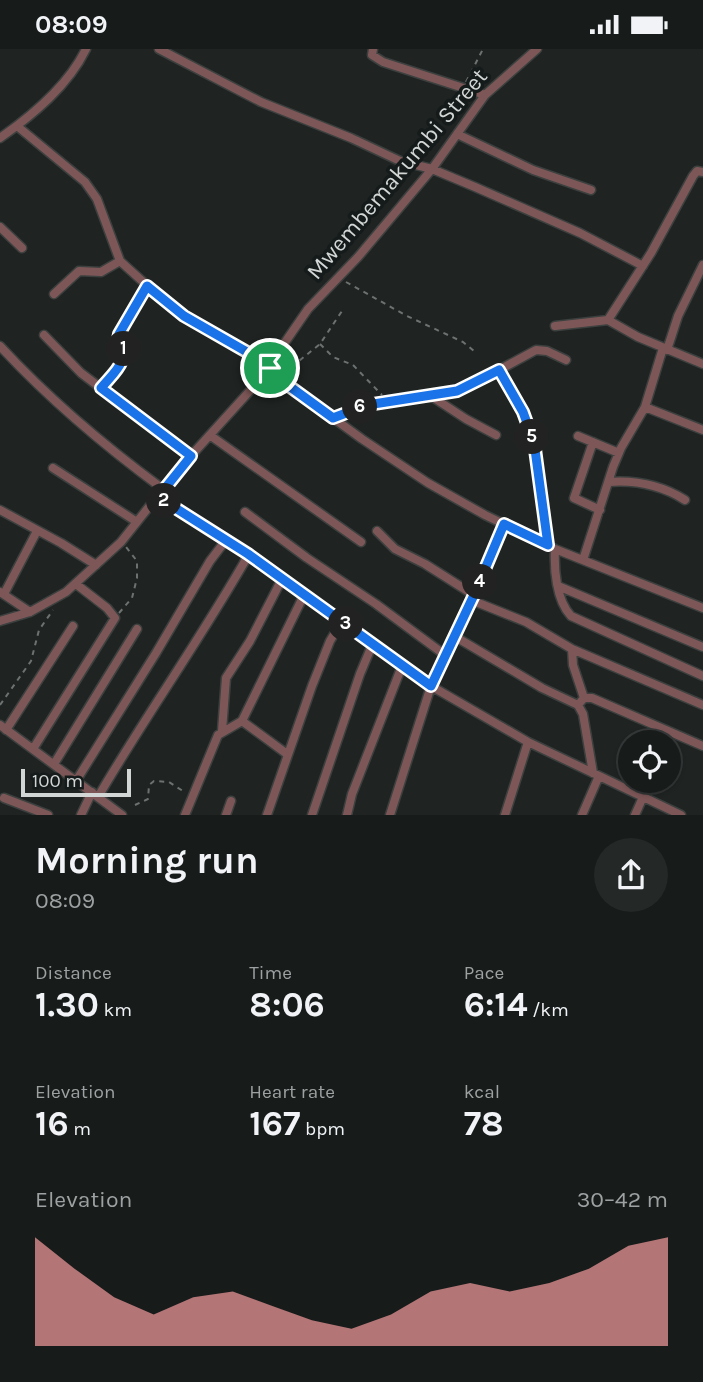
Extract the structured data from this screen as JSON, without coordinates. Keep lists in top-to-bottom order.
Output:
{
  "streets": {
    "street": ["Mwembemakumbi Street"]
  },
  "scale_bar": "100 m",
  "page": {
    "status": "08:09",
    "pins": [
      "1",
      "6",
      "5",
      "2",
      "4",
      "3"
    ],
    "scale": "100 m",
    "heading": ["Morning run", "08:09"],
    "stats": [
      ["Distance", "1.30 km"],
      ["Time", "8:06"],
      ["Pace", "6:14 /km"],
      ["Elevation", "16 m"],
      ["Heart rate", "167 bpm"],
      ["kcal", "78"]
    ],
    "chart": ["Elevation", "30–42 m"]
  }
}
